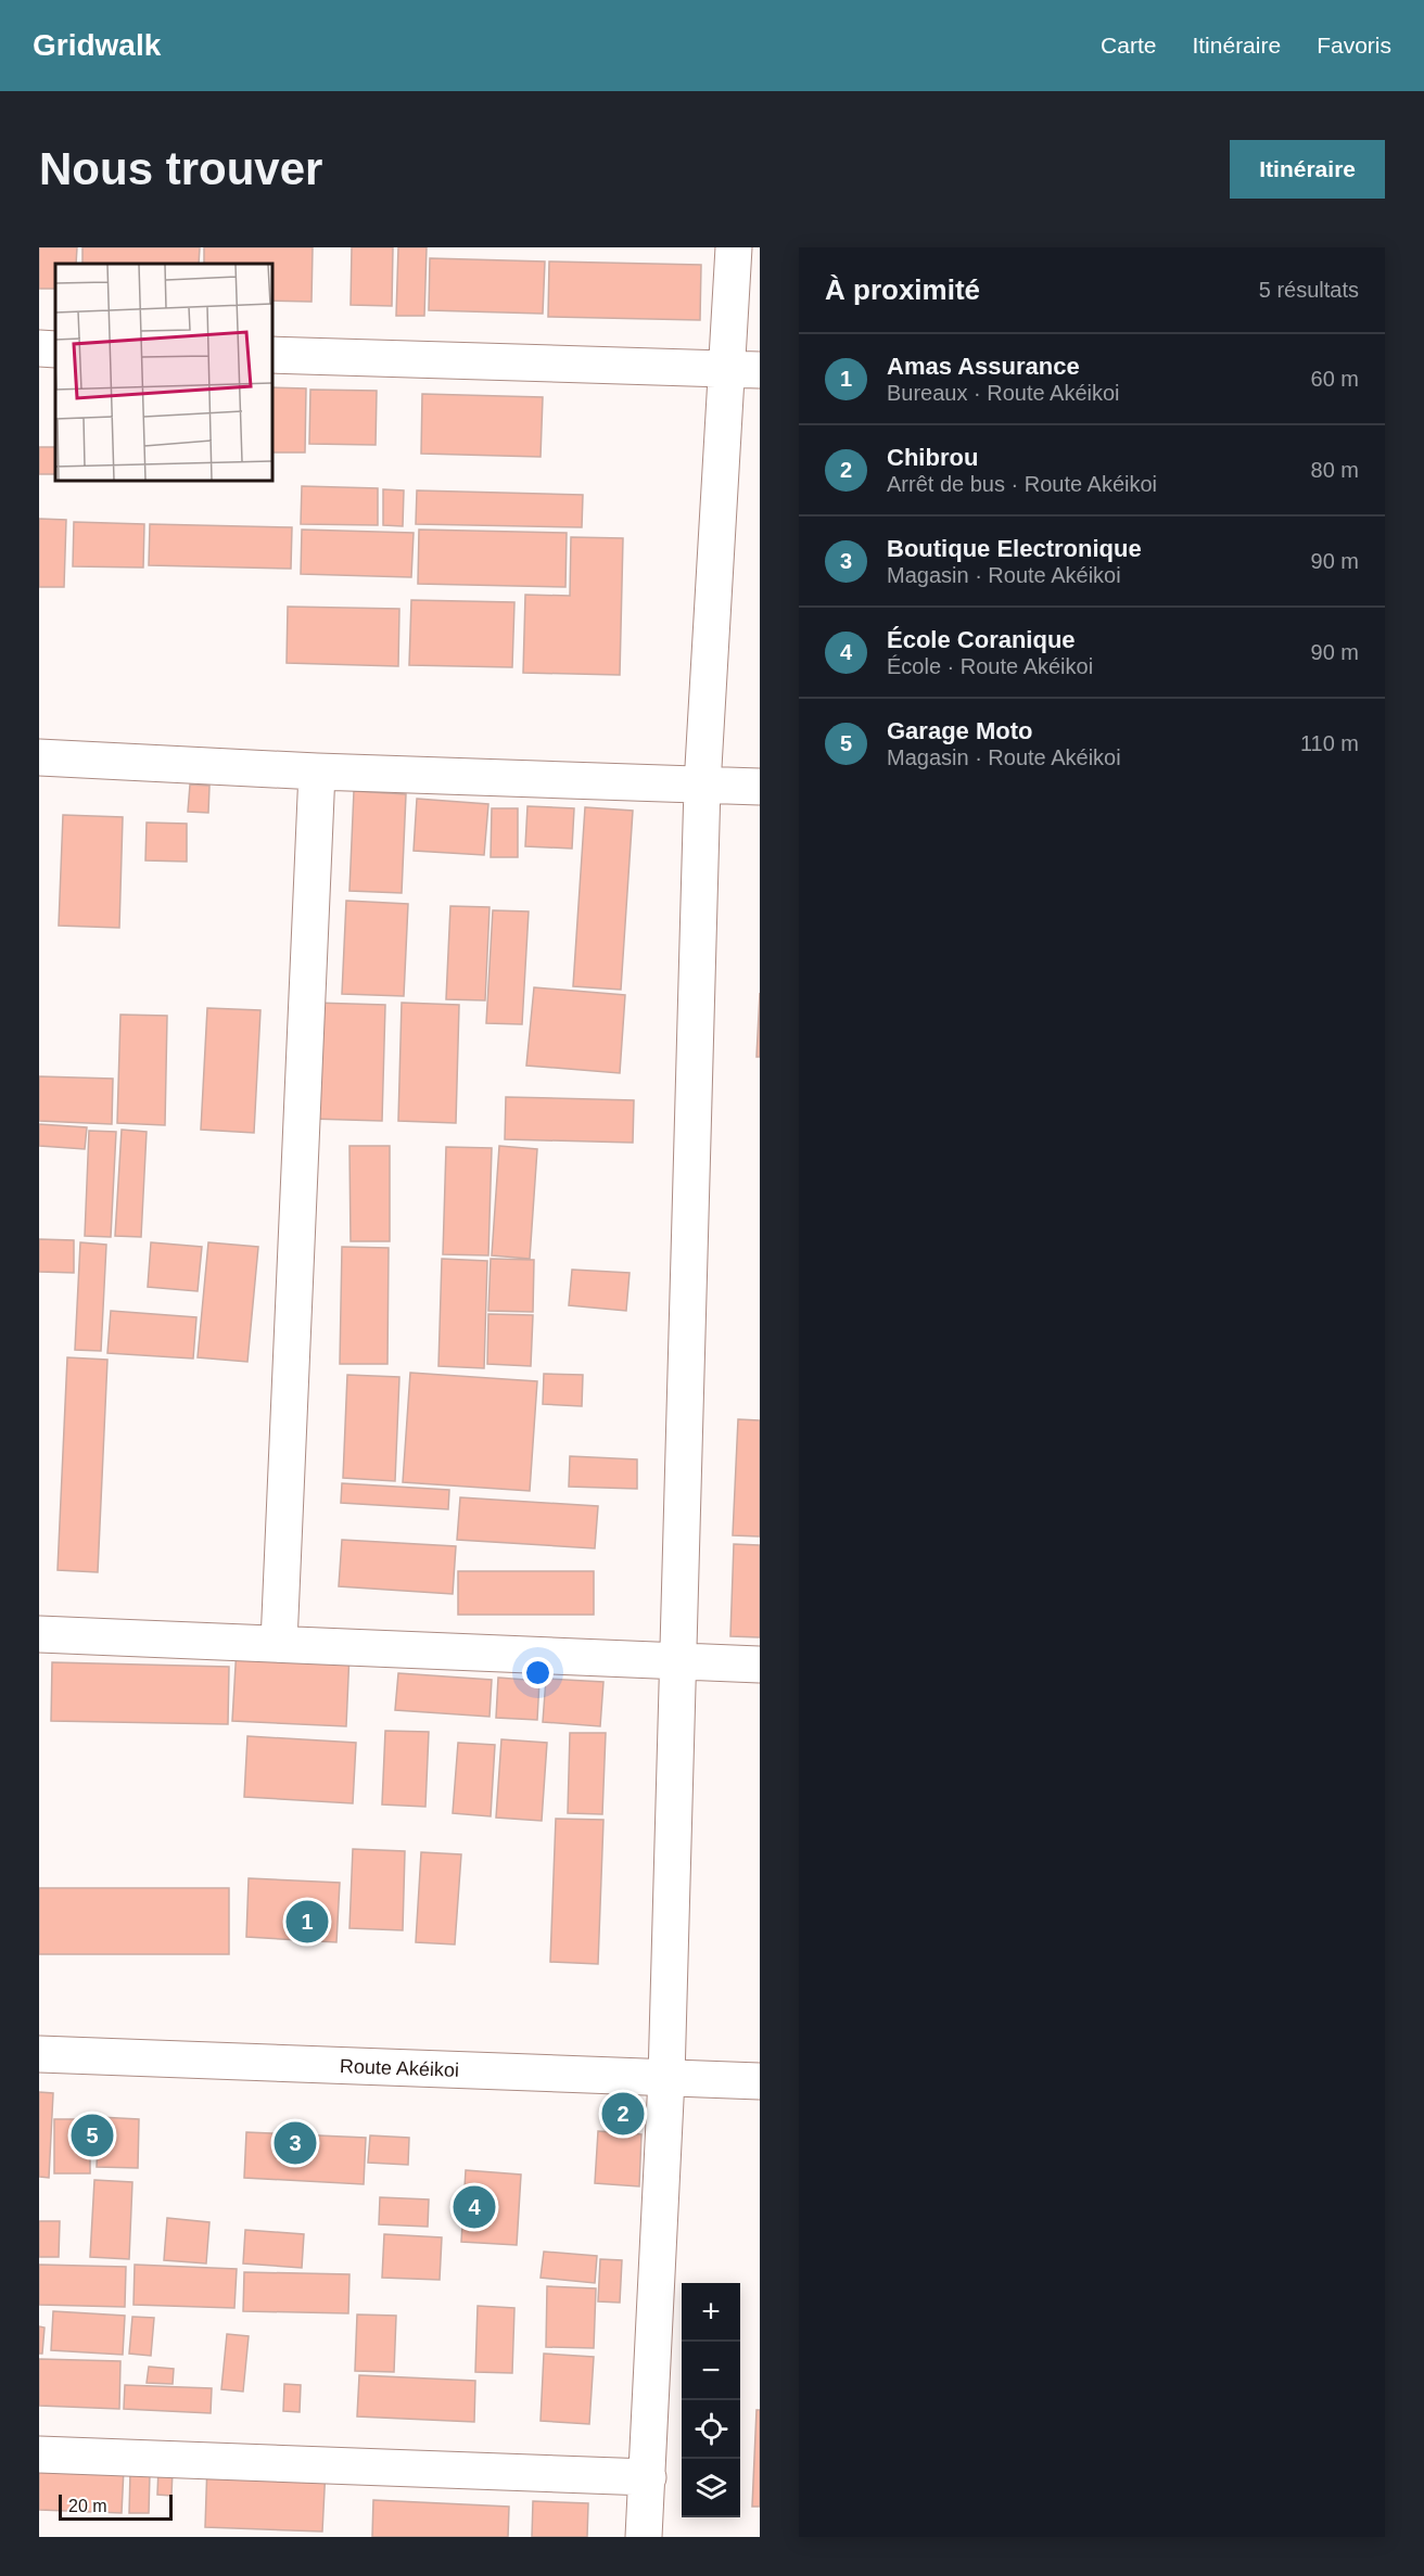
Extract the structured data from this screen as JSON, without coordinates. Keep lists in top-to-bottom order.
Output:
{
  "streets": {
    "street": ["Route Akéikoi"]
  },
  "scale_bar": "20 m",
  "page": {
    "header": "Gridwalk",
    "nav": ["Carte", "Itinéraire", "Favoris"],
    "buttons": "Itinéraire",
    "title": "Nous trouver",
    "heading": ["À proximité", "5 résultats"],
    "list": [
      {
        "mark": "1",
        "name": "Amas Assurance",
        "note": "Bureaux · Route Akéikoi",
        "value": "60 m"
      },
      {
        "mark": "2",
        "name": "Chibrou",
        "note": "Arrêt de bus · Route Akéikoi",
        "value": "80 m"
      },
      {
        "mark": "3",
        "name": "Boutique Electronique",
        "note": "Magasin · Route Akéikoi",
        "value": "90 m"
      },
      {
        "mark": "4",
        "name": "École Coranique",
        "note": "École · Route Akéikoi",
        "value": "90 m"
      },
      {
        "mark": "5",
        "name": "Garage Moto",
        "note": "Magasin · Route Akéikoi",
        "value": "110 m"
      }
    ],
    "pins": [
      "1",
      "2",
      "5",
      "3",
      "4"
    ],
    "map_buttons": ["+", "−"],
    "scale": "20 m"
  }
}
